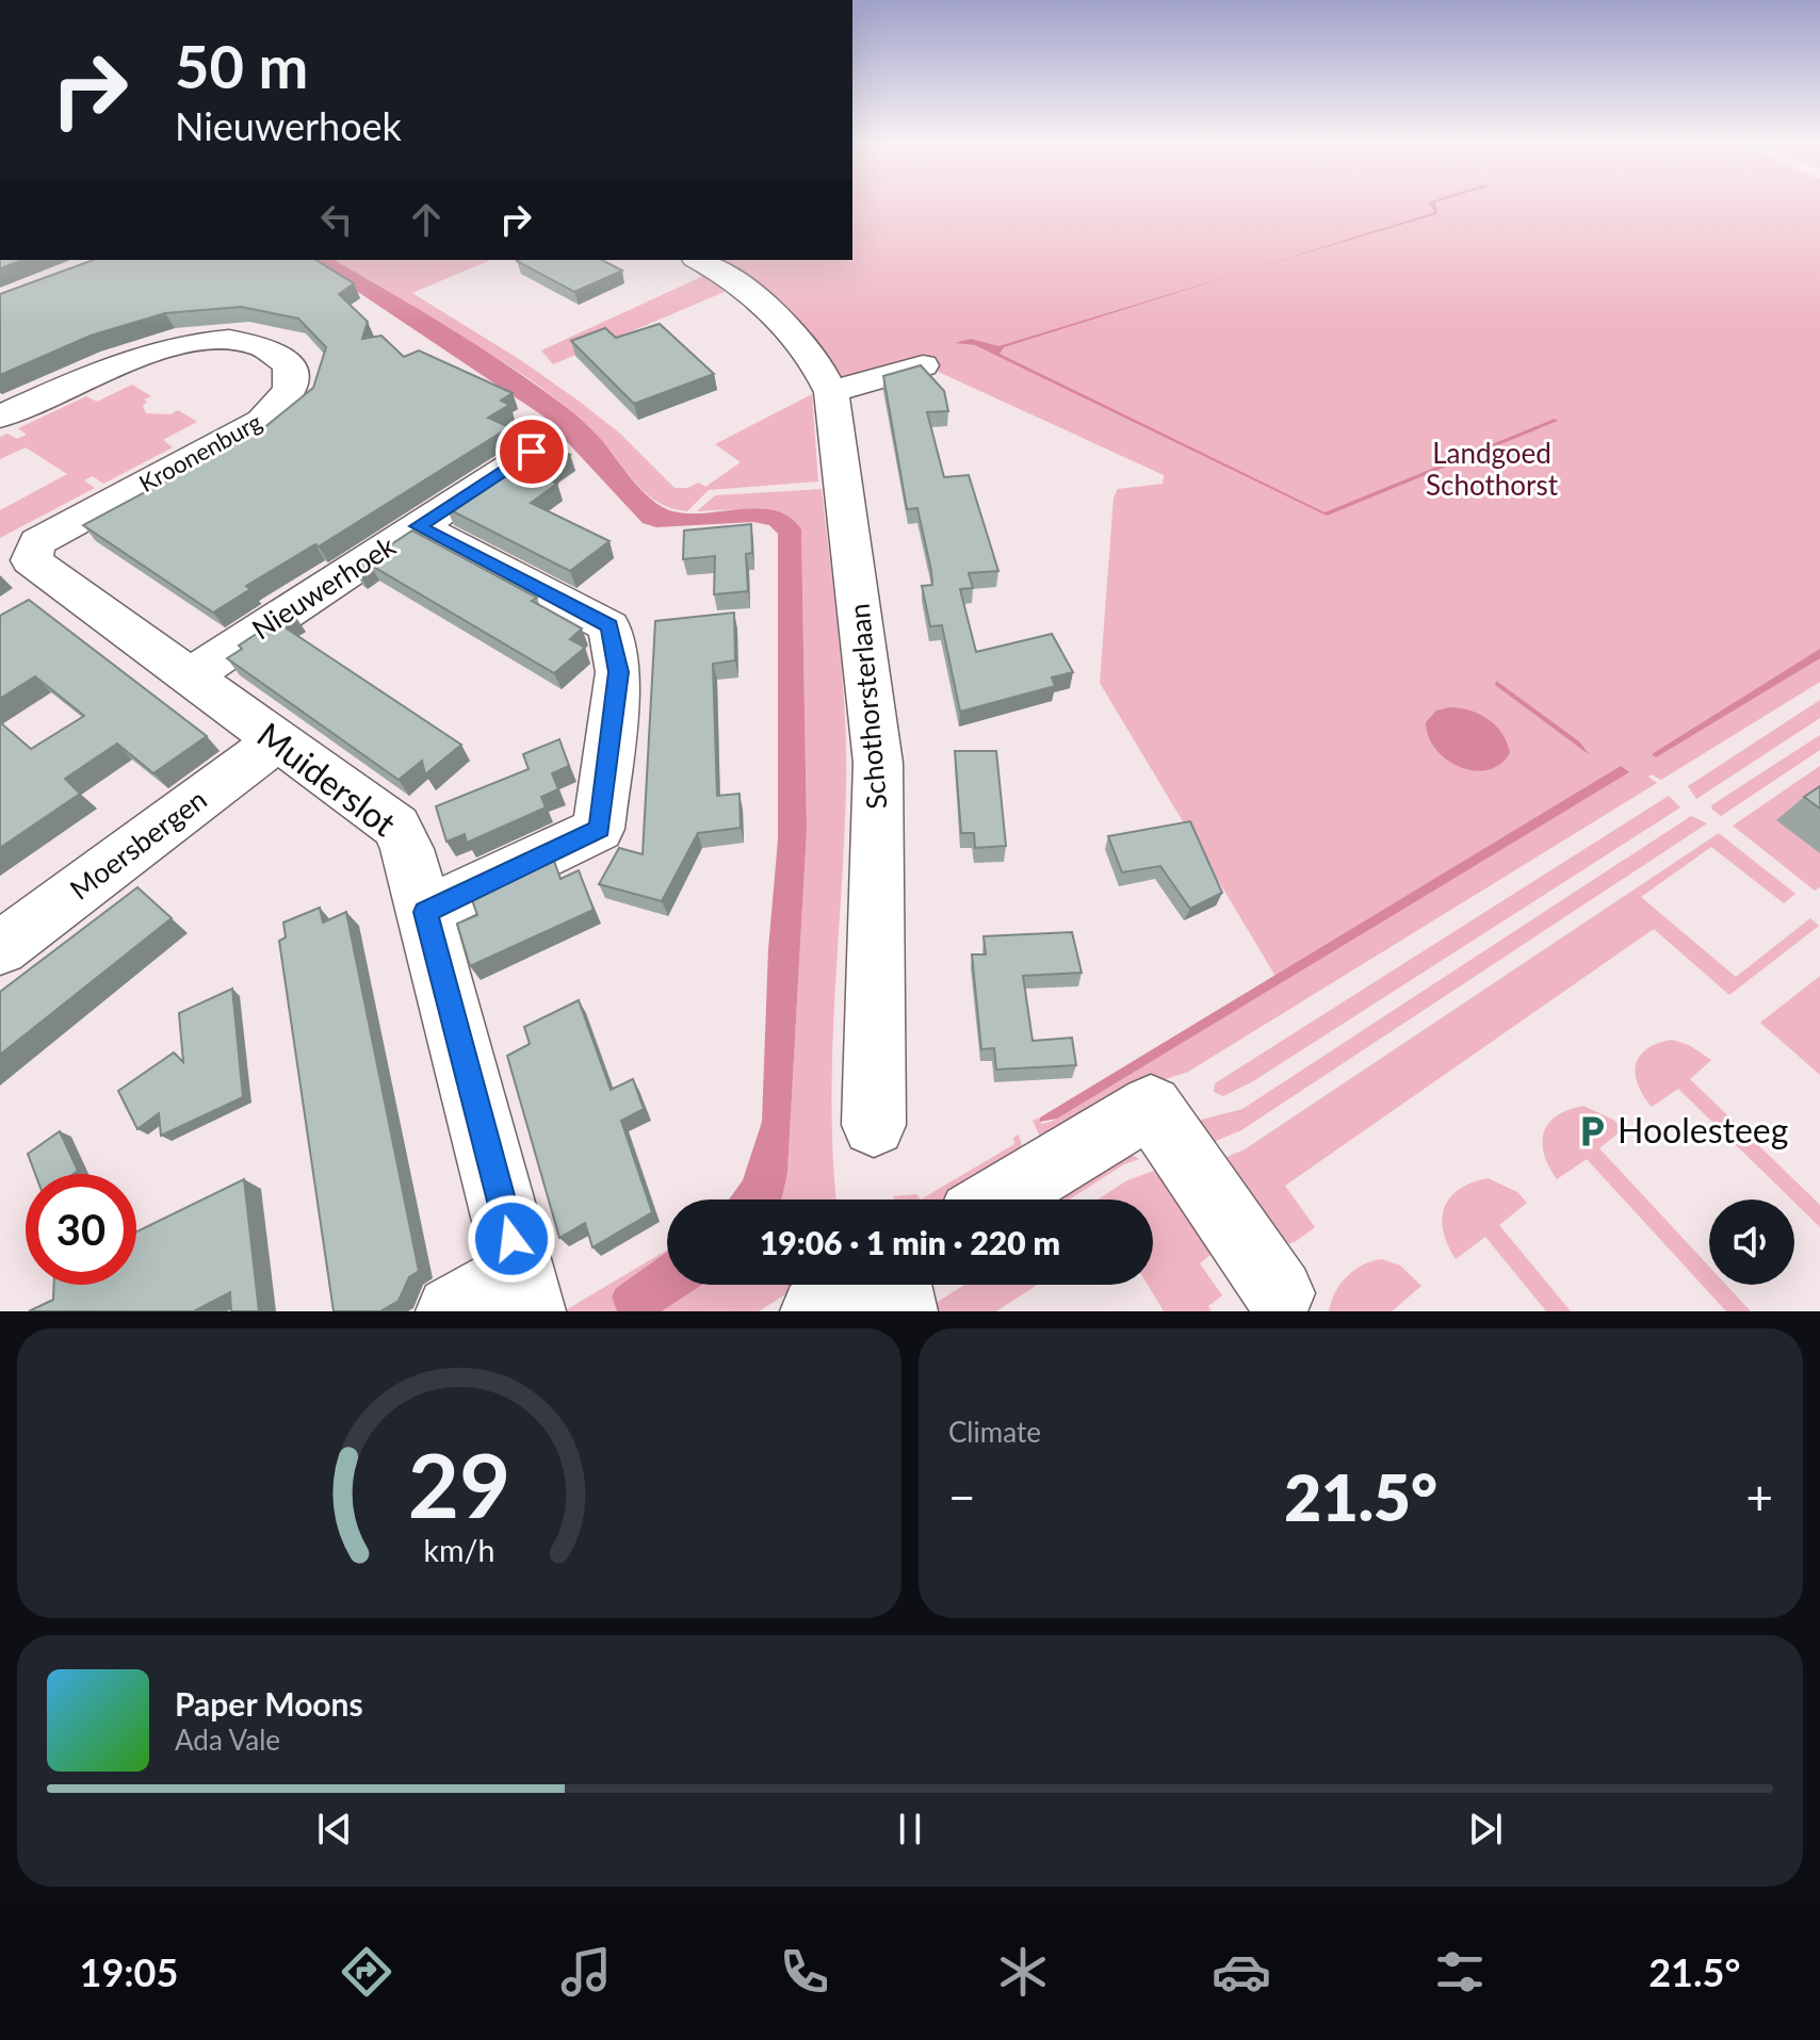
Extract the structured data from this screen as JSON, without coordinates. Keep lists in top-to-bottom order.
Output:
{
  "streets": {
    "street": [
      "Kroonenburg",
      "Nieuwerhoek",
      "Schothorsterlaan",
      "Muiderslot",
      "Moersbergen"
    ]
  },
  "crossings": [
    ["Kroonenburg", "Muiderslot"],
    ["Nieuwerhoek", "Muiderslot"],
    ["Muiderslot", "Moersbergen"]
  ],
  "parks": ["Landgoed Schothorst"],
  "places": {
    "parking": ["Hoolesteeg"]
  },
  "page": {
    "turn": ["50 m", "Nieuwerhoek"],
    "limit": "30",
    "trip": "19:06 · 1 min · 220 m",
    "tile": "Climate",
    "heat": ["−", "21.5°", "+"],
    "song": ["Paper Moons", "Ada Vale"],
    "tabs": ["19:05", "21.5°"],
    "gauge": ["29", "km/h"]
  }
}
